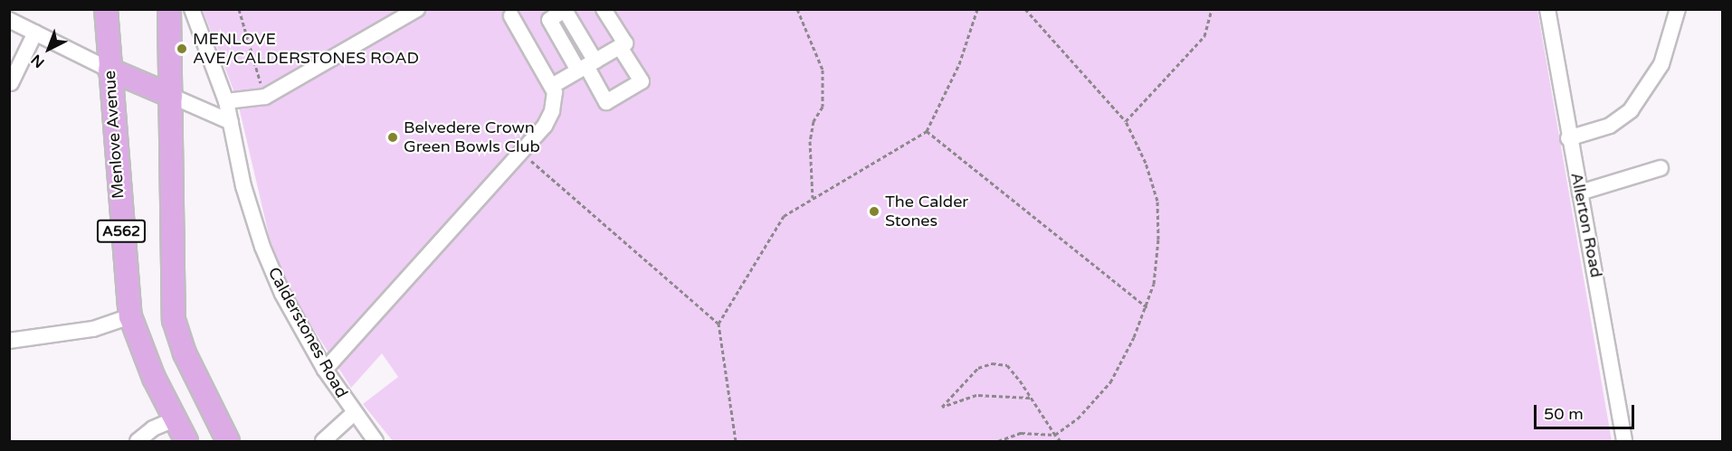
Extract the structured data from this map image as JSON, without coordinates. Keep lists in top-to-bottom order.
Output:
{
  "streets": {
    "highway": ["Menlove Avenue", "A562"],
    "street": ["Allerton Road", "Calderstones Road"]
  },
  "places": ["MENLOVE AVE/CALDERSTONES ROAD", "Belvedere Crown Green Bowls Club", "The Calder Stones"],
  "scale_bar": "50 m",
  "north": "bottom left"
}
